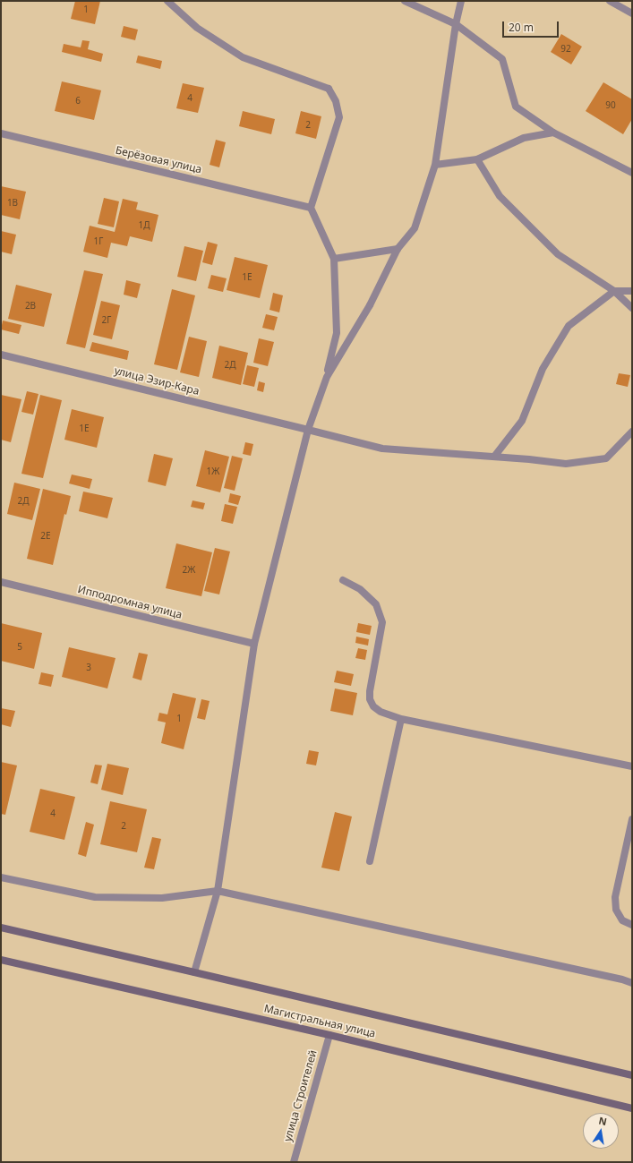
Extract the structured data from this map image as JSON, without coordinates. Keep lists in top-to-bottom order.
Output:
{
  "streets": {
    "main road": ["Магистральная улица"],
    "street": [
      "Берёзовая улица",
      "улица Эзир-Кара",
      "Ипподромная улица",
      "улица Строителей"
    ]
  },
  "crossings": [
    ["Магистральная улица", "улица Строителей"]
  ],
  "house_numbers": [
    "1",
    "92",
    "4",
    "6",
    "90",
    "2",
    "1В",
    "1Д",
    "1Г",
    "1Е",
    "2В",
    "2Г",
    "2Д",
    "1Е",
    "1Ж",
    "2Д",
    "2Е",
    "2Ж",
    "5",
    "3",
    "1",
    "4",
    "2"
  ],
  "scale_bar": "20 m",
  "north": "top"
}
